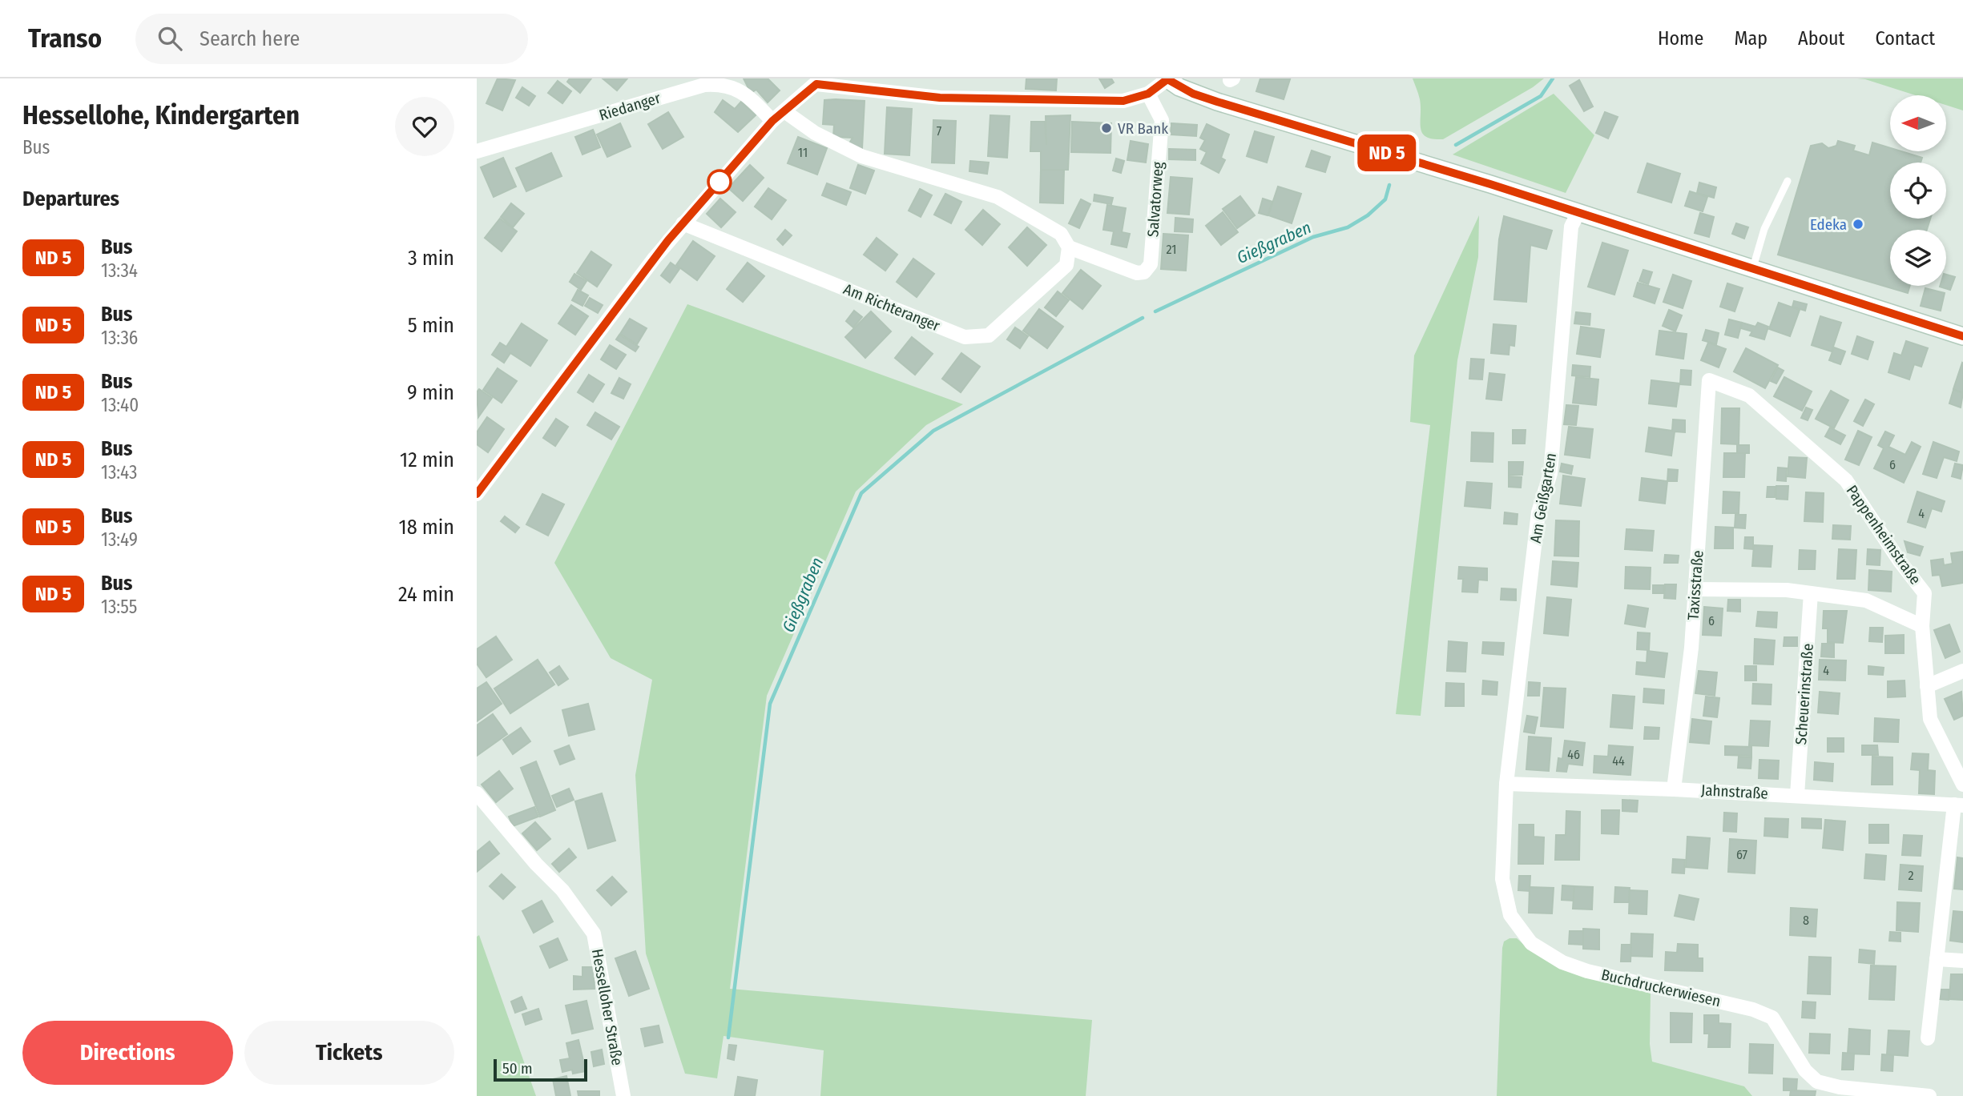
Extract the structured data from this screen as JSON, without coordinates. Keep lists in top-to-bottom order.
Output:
{
  "streets": {
    "street": [
      "Riedanger",
      "Salvatorweg",
      "Am Richteranger",
      "Am Geißgarten",
      "Pappenheimstraße",
      "Taxisstraße",
      "Scheuerinstraße",
      "Jahnstraße",
      "Buchdruckerwiesen",
      "Hesselloher Straße"
    ]
  },
  "crossings": [
    ["Salvatorweg", "Am Richteranger"],
    ["Am Geißgarten", "Jahnstraße"],
    ["Am Geißgarten", "Buchdruckerwiesen"],
    ["Pappenheimstraße", "Taxisstraße"],
    ["Taxisstraße", "Jahnstraße"],
    ["Scheuerinstraße", "Jahnstraße"],
    ["Jahnstraße", "Buchdruckerwiesen"]
  ],
  "water": ["Gießgraben"],
  "places": ["VR Bank", "Edeka"],
  "house_numbers": [
    "7",
    "11",
    "21",
    "6",
    "4",
    "6",
    "4",
    "46",
    "44",
    "67",
    "2",
    "8"
  ],
  "scale_bar": "50 m",
  "north": "left",
  "page": {
    "header": "Transo",
    "search": "Search here",
    "nav": [
      "Home",
      "Map",
      "About",
      "Contact"
    ],
    "heading": [
      ["Hessellohe, Kindergarten", "Bus"],
      "Departures"
    ],
    "on_map": "ND 5",
    "list": [
      {
        "mark": "ND 5",
        "name": "Bus",
        "note": "13:34",
        "value": "3 min"
      },
      {
        "mark": "ND 5",
        "name": "Bus",
        "note": "13:36",
        "value": "5 min"
      },
      {
        "mark": "ND 5",
        "name": "Bus",
        "note": "13:40",
        "value": "9 min"
      },
      {
        "mark": "ND 5",
        "name": "Bus",
        "note": "13:43",
        "value": "12 min"
      },
      {
        "mark": "ND 5",
        "name": "Bus",
        "note": "13:49",
        "value": "18 min"
      },
      {
        "mark": "ND 5",
        "name": "Bus",
        "note": "13:55",
        "value": "24 min"
      }
    ],
    "buttons": ["Directions", "Tickets"],
    "scale": "50 m"
  }
}
